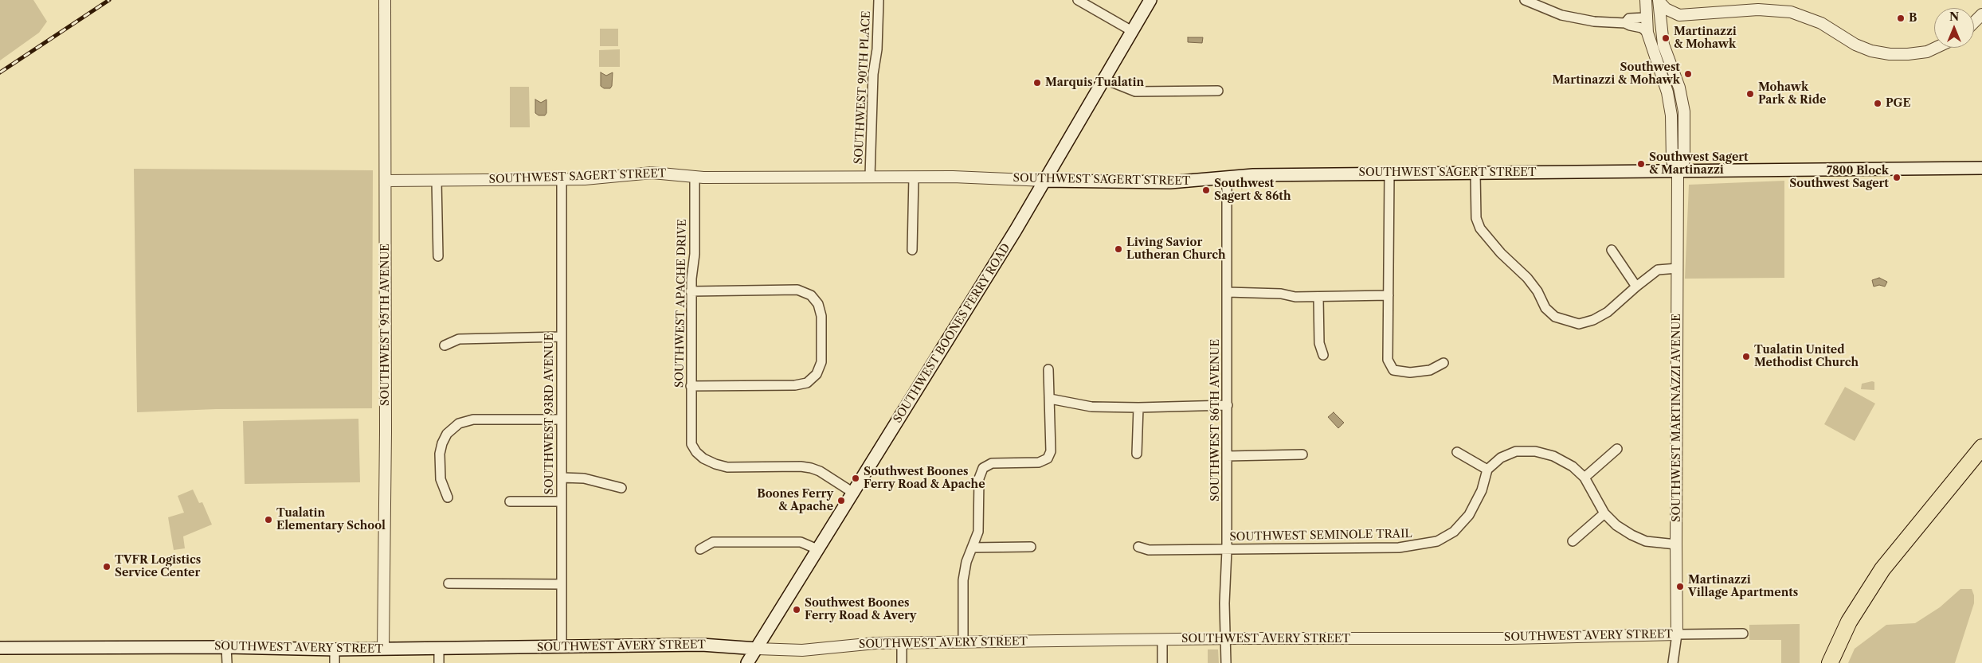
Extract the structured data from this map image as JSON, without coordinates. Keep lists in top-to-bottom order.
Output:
{
  "streets": {
    "main road": ["SOUTHWEST SAGERT STREET", "SOUTHWEST BOONES FERRY ROAD", "SOUTHWEST AVERY STREET"],
    "street": [
      "SOUTHWEST 90TH PLACE",
      "SOUTHWEST APACHE DRIVE",
      "SOUTHWEST 95TH AVENUE",
      "SOUTHWEST 93RD AVENUE",
      "SOUTHWEST MARTINAZZI AVENUE",
      "SOUTHWEST 86TH AVENUE",
      "SOUTHWEST SEMINOLE TRAIL"
    ]
  },
  "crossings": [
    ["SOUTHWEST 90TH PLACE", "SOUTHWEST SAGERT STREET"],
    ["SOUTHWEST SAGERT STREET", "SOUTHWEST APACHE DRIVE"],
    ["SOUTHWEST SAGERT STREET", "SOUTHWEST 95TH AVENUE"],
    ["SOUTHWEST SAGERT STREET", "SOUTHWEST BOONES FERRY ROAD"],
    ["SOUTHWEST SAGERT STREET", "SOUTHWEST 93RD AVENUE"],
    ["SOUTHWEST SAGERT STREET", "SOUTHWEST MARTINAZZI AVENUE"],
    ["SOUTHWEST SAGERT STREET", "SOUTHWEST 86TH AVENUE"],
    ["SOUTHWEST APACHE DRIVE", "SOUTHWEST BOONES FERRY ROAD"],
    ["SOUTHWEST 95TH AVENUE", "SOUTHWEST AVERY STREET"],
    ["SOUTHWEST BOONES FERRY ROAD", "SOUTHWEST AVERY STREET"],
    ["SOUTHWEST 93RD AVENUE", "SOUTHWEST AVERY STREET"],
    ["SOUTHWEST MARTINAZZI AVENUE", "SOUTHWEST AVERY STREET"],
    ["SOUTHWEST 86TH AVENUE", "SOUTHWEST SEMINOLE TRAIL"],
    ["SOUTHWEST 86TH AVENUE", "SOUTHWEST AVERY STREET"]
  ],
  "places": [
    "B",
    "Martinazzi & Mohawk",
    "Southwest Martinazzi & Mohawk",
    "Marquis Tualatin",
    "Mohawk Park & Ride",
    "PGE",
    "Southwest Sagert & Martinazzi",
    "7800 Block Southwest Sagert",
    "Southwest Sagert & 86th",
    "Living Savior Lutheran Church",
    "Tualatin United Methodist Church",
    "Southwest Boones Ferry Road & Apache",
    "Boones Ferry & Apache",
    "Tualatin Elementary School",
    "TVFR Logistics Service Center",
    "Martinazzi Village Apartments",
    "Southwest Boones Ferry Road & Avery"
  ],
  "north": "top"
}
